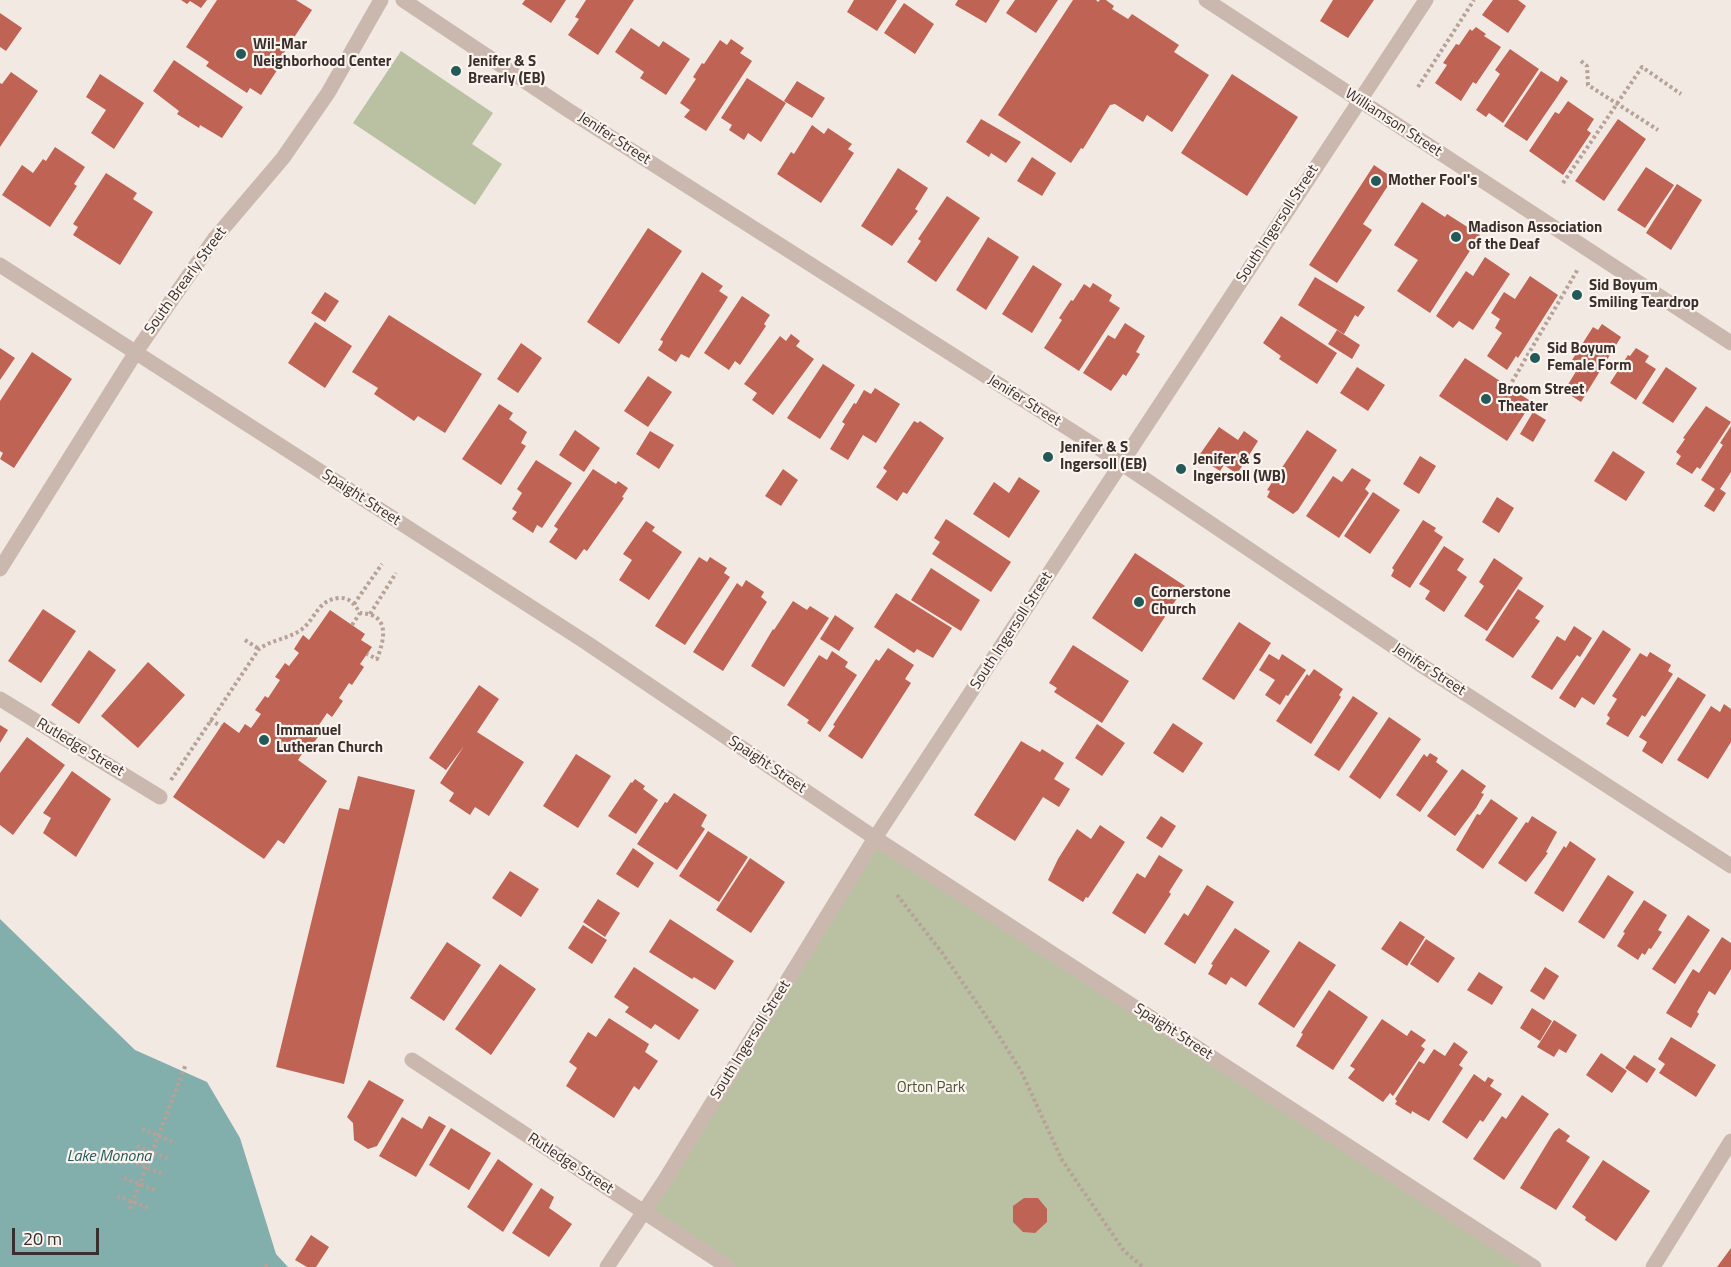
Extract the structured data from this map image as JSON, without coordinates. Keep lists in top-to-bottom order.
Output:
{
  "streets": {
    "street": [
      "Williamson Street",
      "Jenifer Street",
      "South Ingersoll Street",
      "South Brearly Street",
      "Spaight Street",
      "Rutledge Street"
    ]
  },
  "crossings": [
    ["Williamson Street", "South Ingersoll Street"],
    ["Jenifer Street", "South Ingersoll Street"],
    ["South Ingersoll Street", "Spaight Street"],
    ["South Ingersoll Street", "Rutledge Street"],
    ["South Brearly Street", "Spaight Street"]
  ],
  "water": ["Lake Monona"],
  "parks": ["Orton Park"],
  "places": [
    "Wil-Mar Neighborhood Center",
    "Jenifer & S Brearly (EB)",
    "Mother Fool's",
    "Madison Association of the Deaf",
    "Sid Boyum Smiling Teardrop",
    "Sid Boyum Female Form",
    "Broom Street Theater",
    "Jenifer & S Ingersoll (EB)",
    "Jenifer & S Ingersoll (WB)",
    "Cornerstone Church",
    "Immanuel Lutheran Church"
  ],
  "scale_bar": "20 m"
}
